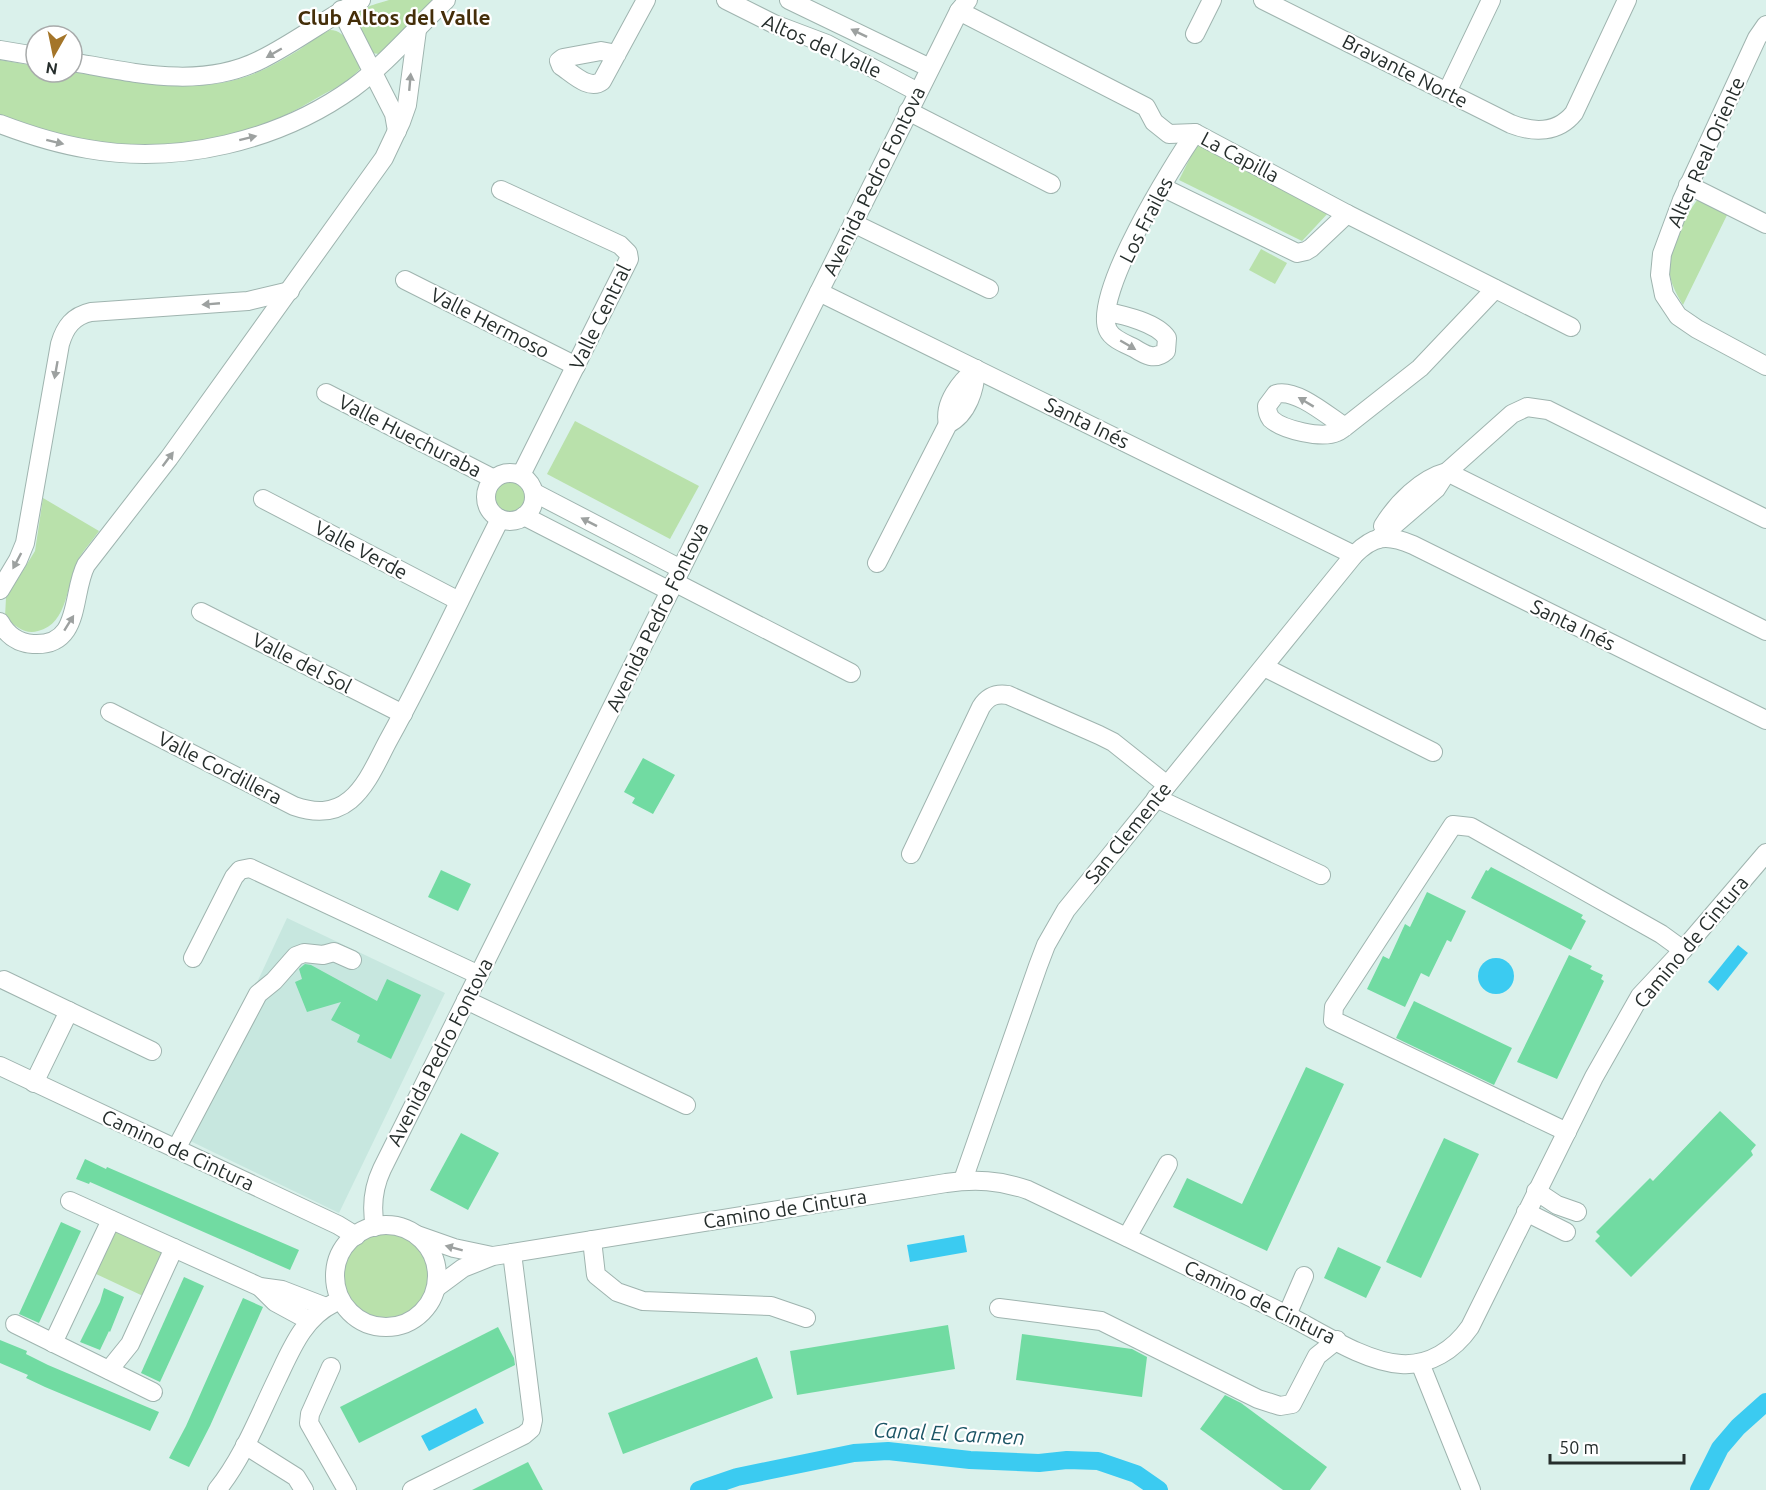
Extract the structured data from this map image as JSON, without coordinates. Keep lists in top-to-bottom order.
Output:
{
  "streets": {
    "street": [
      "Altos del Valle",
      "Bravante Norte",
      "Alter Real Oriente",
      "La Capilla",
      "Avenida Pedro Fontova",
      "Los Frailes",
      "Valle Central",
      "Valle Hermoso",
      "Santa Inés",
      "Valle Huechuraba",
      "Valle Verde",
      "Valle del Sol",
      "Valle Cordillera",
      "San Clemente",
      "Camino de Cintura"
    ]
  },
  "crossings": [
    ["Altos del Valle", "Avenida Pedro Fontova"],
    ["La Capilla", "Avenida Pedro Fontova"],
    ["La Capilla", "Los Frailes"],
    ["Avenida Pedro Fontova", "Santa Inés"],
    ["Avenida Pedro Fontova", "Camino de Cintura"],
    ["Valle Central", "Valle Hermoso"],
    ["Valle Central", "Valle Huechuraba"],
    ["Santa Inés", "San Clemente"],
    ["Valle del Sol", "Valle Cordillera"],
    ["San Clemente", "Camino de Cintura"]
  ],
  "districts": ["Club Altos del Valle"],
  "water": ["Canal El Carmen"],
  "scale_bar": "50 m",
  "north": "bottom"
}
